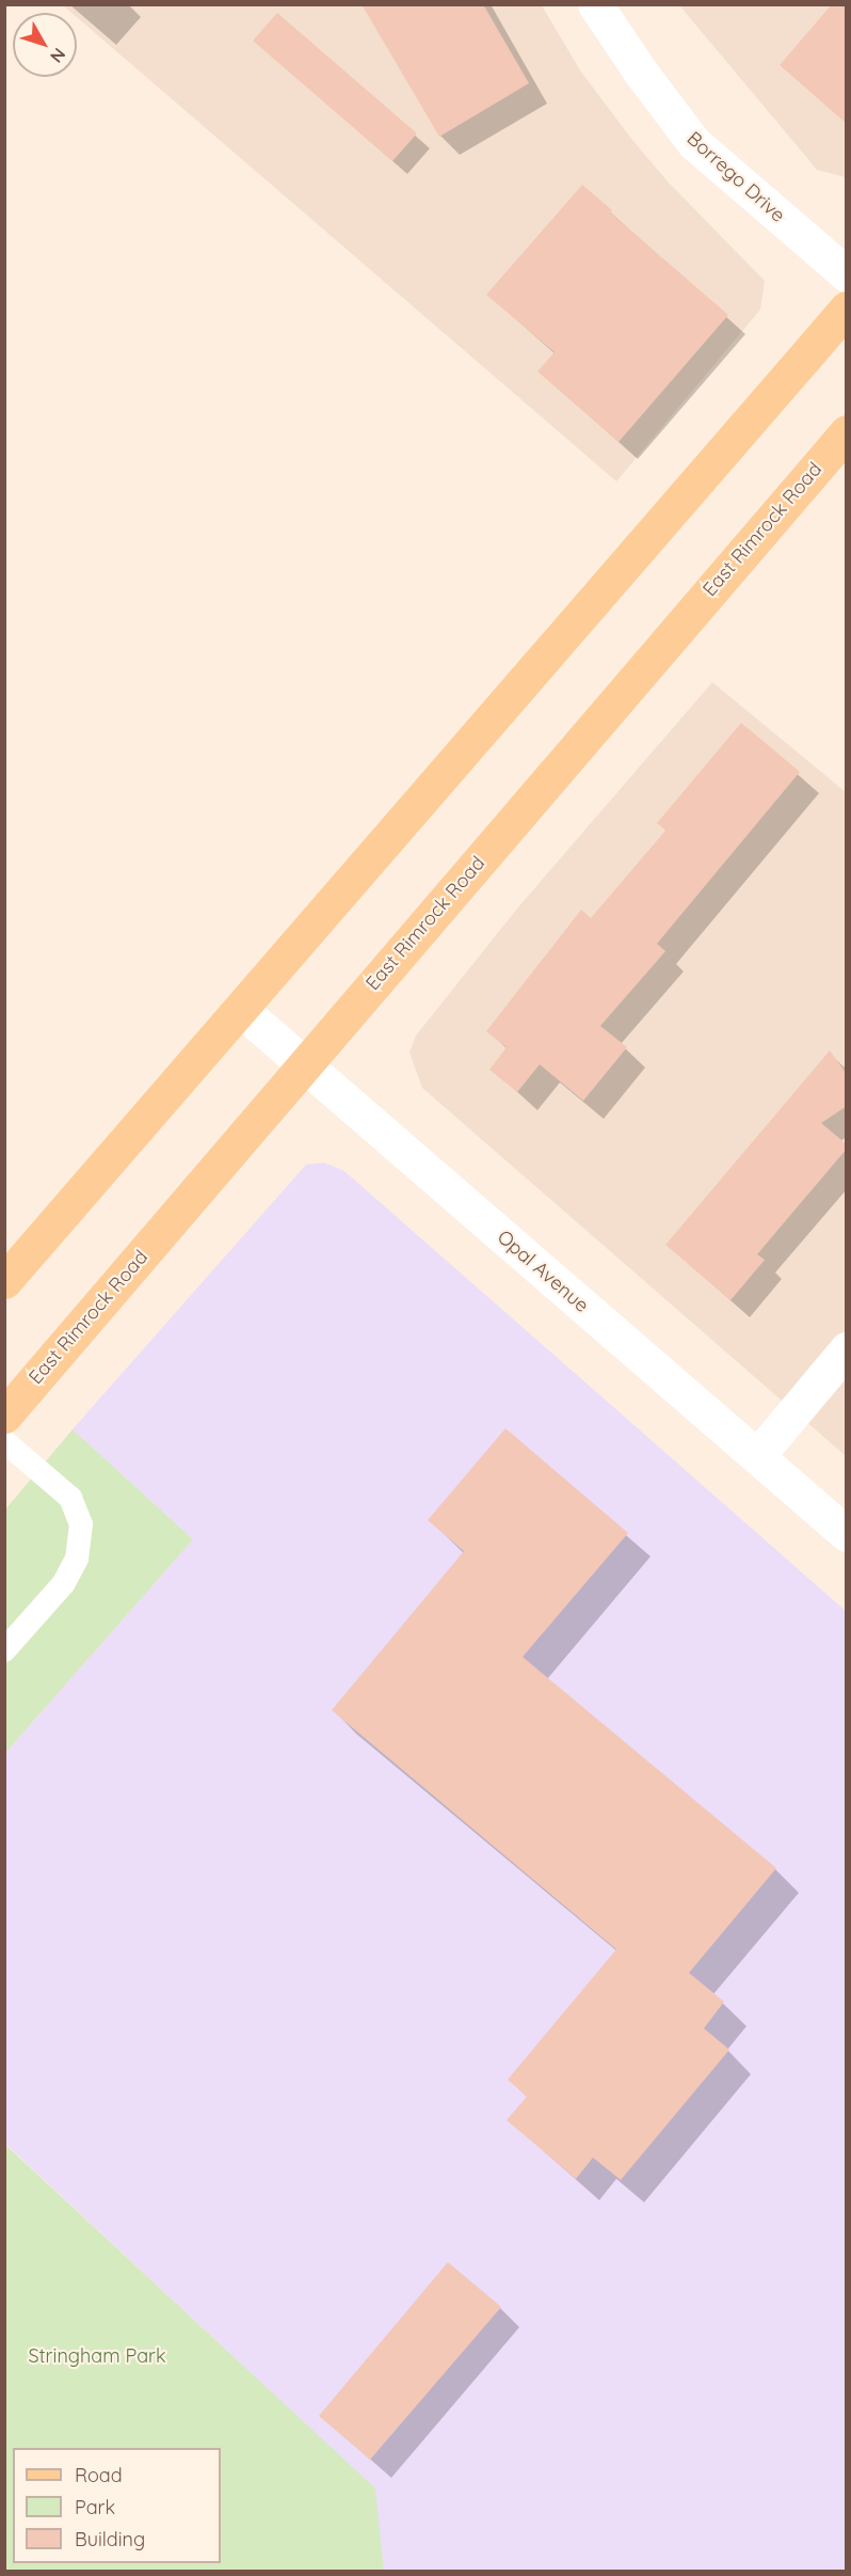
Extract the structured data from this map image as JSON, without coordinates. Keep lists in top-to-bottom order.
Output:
{
  "streets": {
    "main road": ["East Rimrock Road"],
    "street": ["Borrego Drive", "Opal Avenue"]
  },
  "crossings": [
    ["East Rimrock Road", "Opal Avenue"]
  ],
  "parks": ["Stringham Park"],
  "legend": ["Road", "Park", "Building"],
  "north": "bottom right"
}
